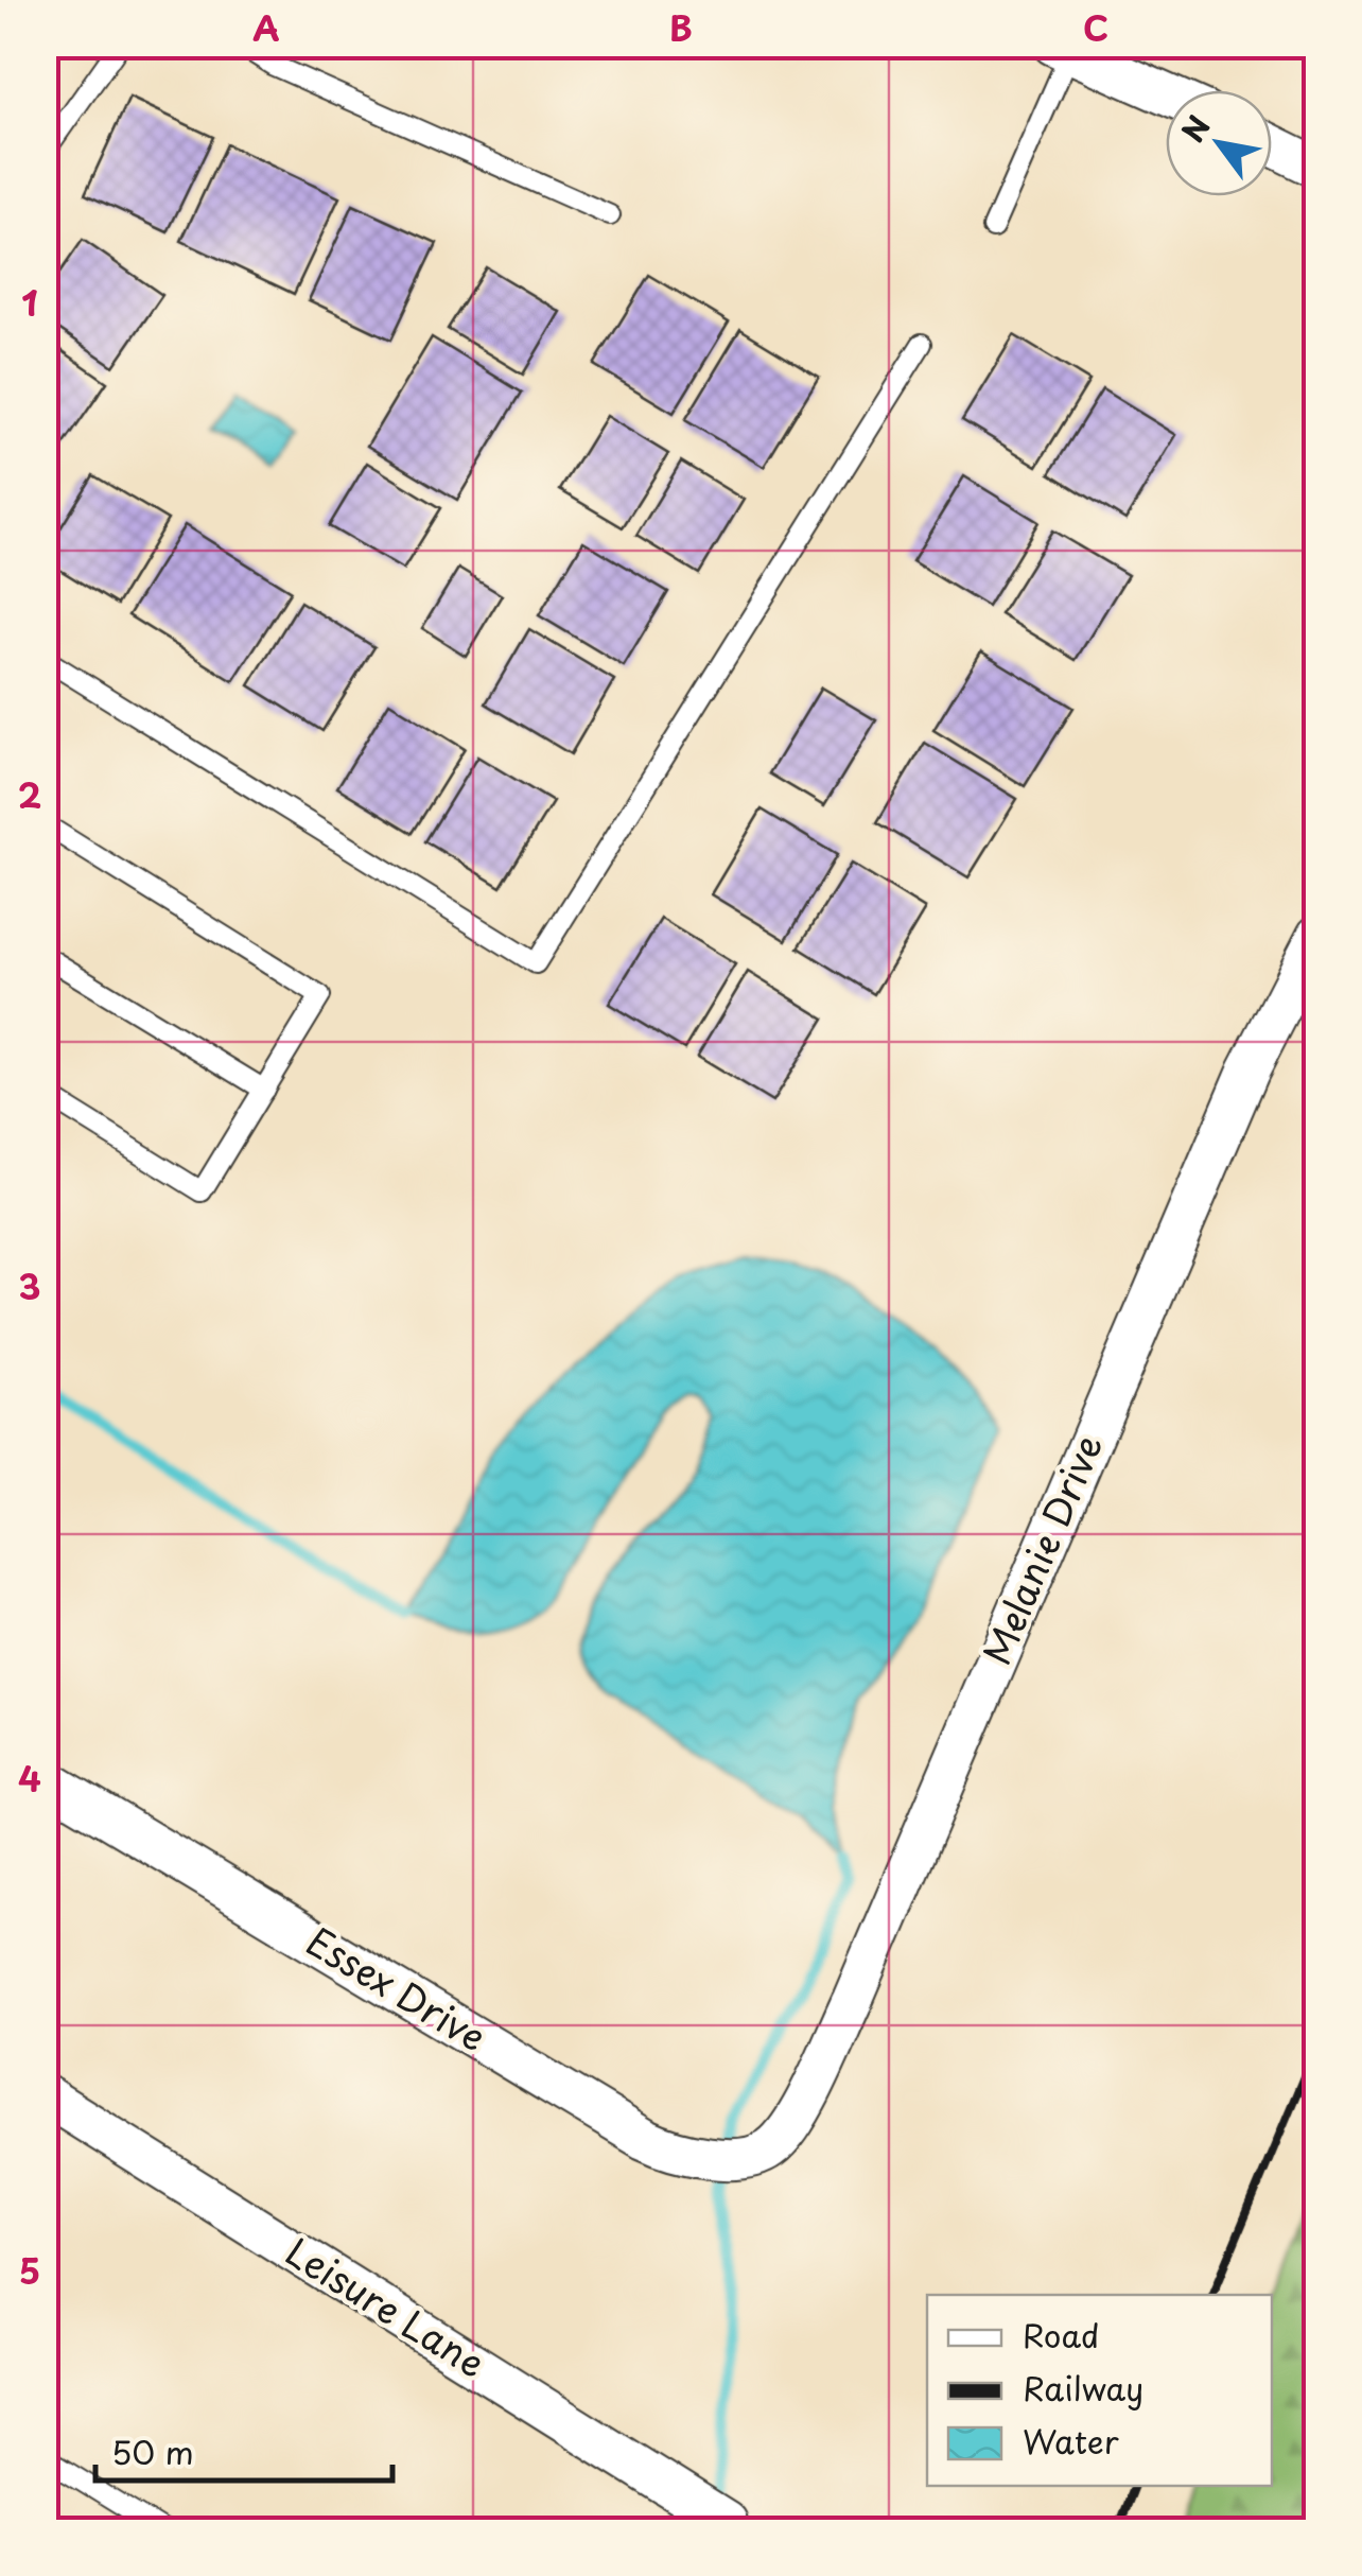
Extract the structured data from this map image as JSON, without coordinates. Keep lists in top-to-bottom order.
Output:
{
  "streets": {
    "street": ["Melanie Drive", "Essex Drive", "Leisure Lane"]
  },
  "crossings": [
    ["Melanie Drive", "Essex Drive"]
  ],
  "legend": ["Road", "Railway", "Water"],
  "scale_bar": "50 m",
  "north": "top left",
  "grid": {
    "columns": ["A", "B", "C"],
    "rows": [
      "1",
      "2",
      "3",
      "4",
      "5"
    ]
  }
}
